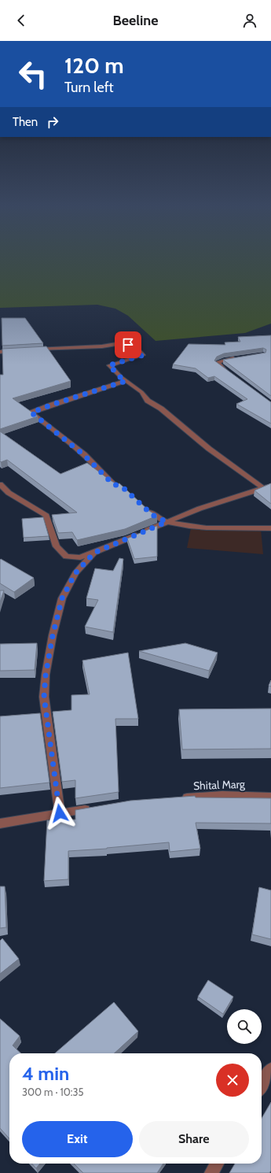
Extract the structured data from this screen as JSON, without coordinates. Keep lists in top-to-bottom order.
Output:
{
  "streets": {
    "street": ["Shital Marg"]
  },
  "page": {
    "header": "Beeline",
    "turn": ["120 m", "Turn left"],
    "then": "Then",
    "heading": ["4 min", "300 m · 10:35"],
    "buttons": ["Exit", "Share"]
  }
}
